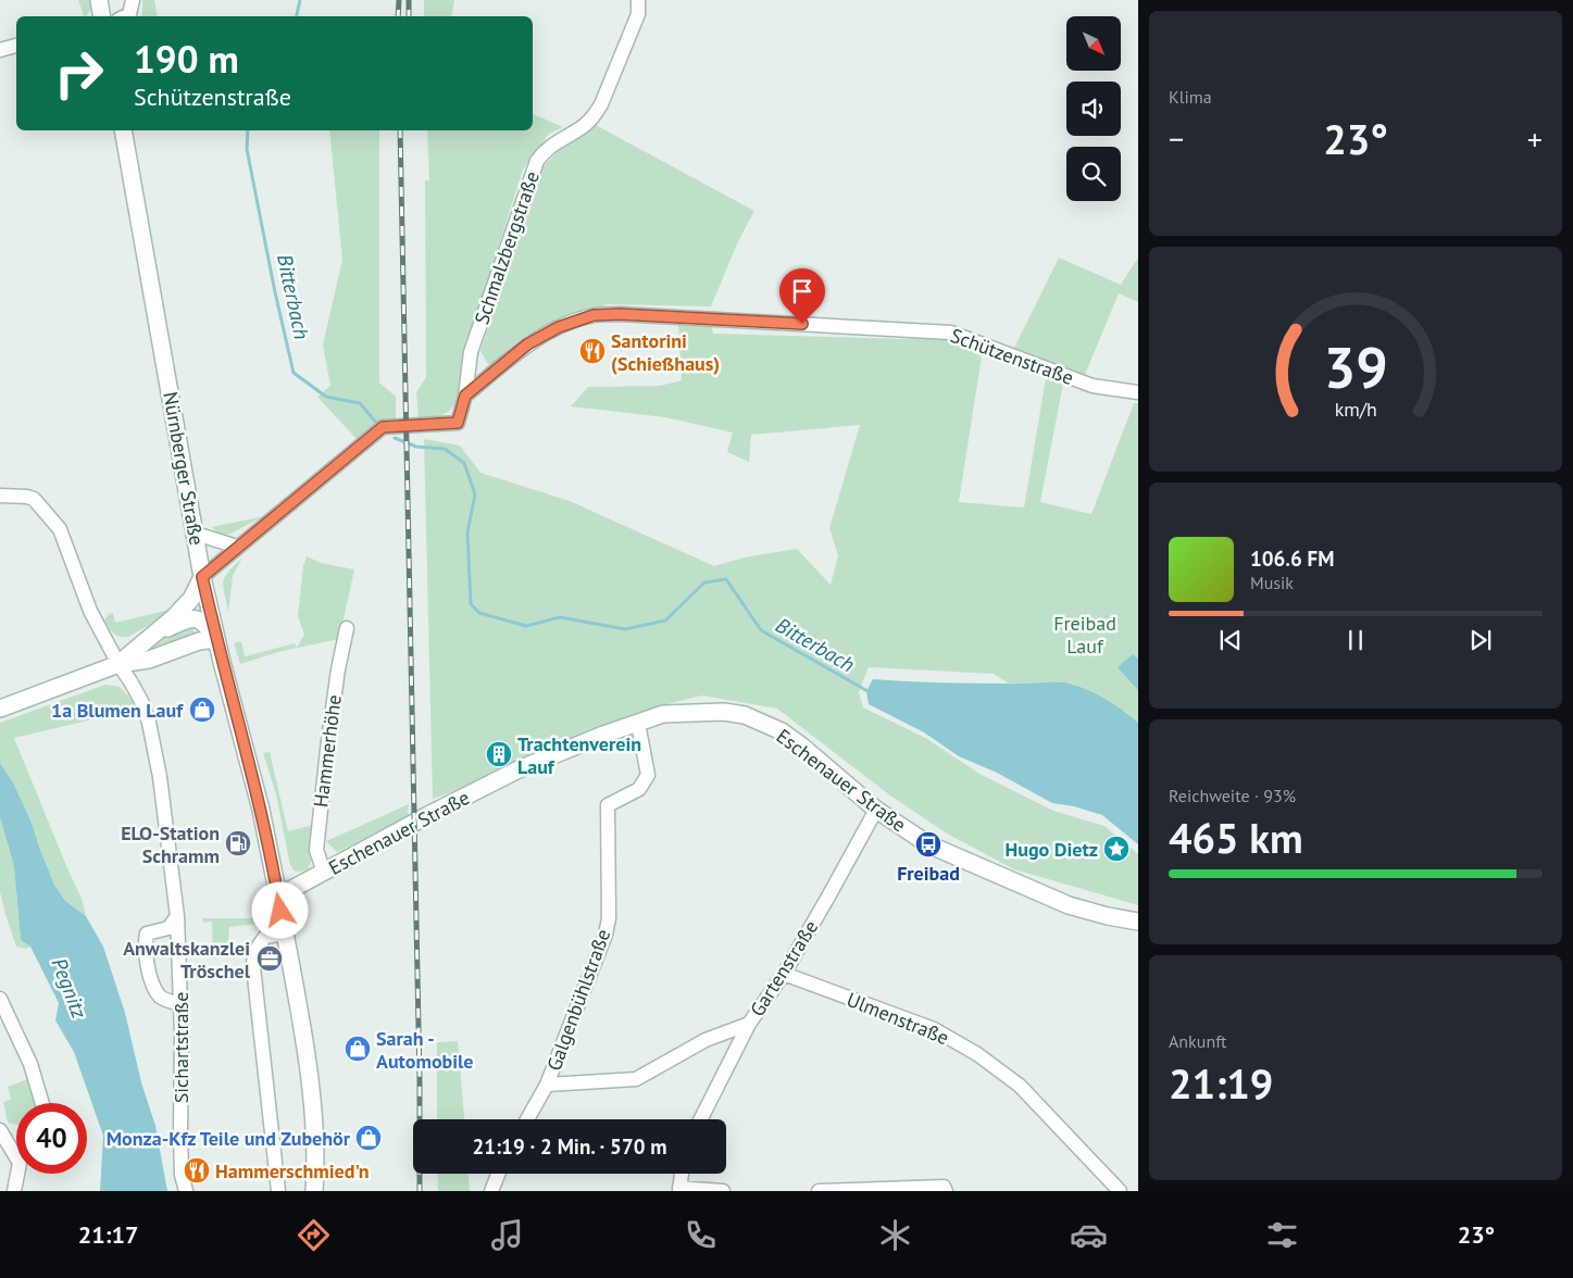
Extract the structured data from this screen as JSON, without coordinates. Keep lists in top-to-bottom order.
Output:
{
  "streets": {
    "main road": ["Nürnberger Straße", "Eschenauer Straße"],
    "street": [
      "Schmalzbergstraße",
      "Schützenstraße",
      "Hammerhöhe",
      "Gartenstraße",
      "Galgenbühlstraße",
      "Ulmenstraße",
      "Sichartstraße"
    ]
  },
  "crossings": [
    ["Schmalzbergstraße", "Schützenstraße"],
    ["Nürnberger Straße", "Eschenauer Straße"],
    ["Hammerhöhe", "Eschenauer Straße"],
    ["Eschenauer Straße", "Gartenstraße"],
    ["Eschenauer Straße", "Galgenbühlstraße"],
    ["Gartenstraße", "Ulmenstraße"]
  ],
  "water": ["Bitterbach", "Pegnitz"],
  "parks": ["Freibad Lauf"],
  "places": {
    "restaurant": ["Santorini (Schießhaus)", "Hammerschmied'n"],
    "shop": ["1a Blumen Lauf", "Sarah - Automobile", "Monza-Kfz Teile und Zubehör"],
    "building": ["Trachtenverein Lauf"],
    "fuel station": ["ELO-Station Schramm"],
    "bus stop": ["Freibad"],
    "place": ["Hugo Dietz"],
    "office": ["Anwaltskanzlei Tröschel"]
  },
  "north": "bottom right",
  "page": {
    "tile": [
      "Klima",
      ["Reichweite · 93%", "465 km"],
      ["Ankunft", "21:19"]
    ],
    "turn": ["190 m", "Schützenstraße"],
    "heat": ["−", "23°", "+"],
    "song": ["106.6 FM", "Musik"],
    "limit": "40",
    "trip": "21:19 · 2 Min. · 570 m",
    "tabs": ["21:17", "23°"],
    "gauge": ["39", "km/h"]
  }
}
